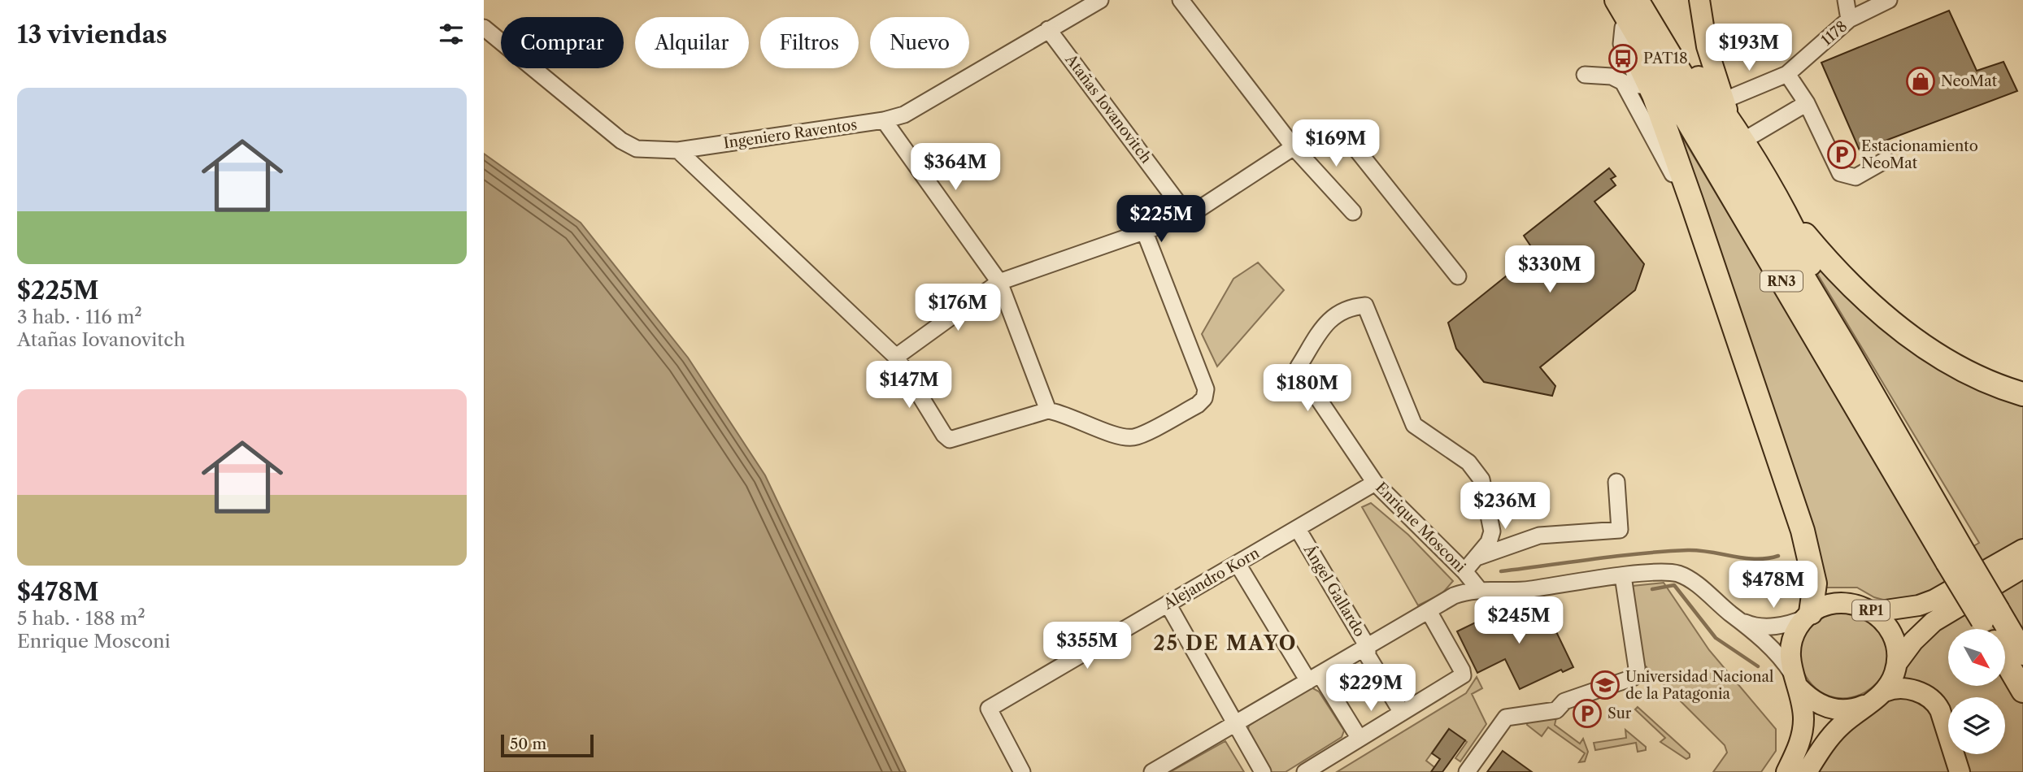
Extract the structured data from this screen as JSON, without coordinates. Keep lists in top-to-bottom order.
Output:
{
  "streets": {
    "highway": ["RN3"],
    "main road": ["RP1"],
    "street": [
      "1178",
      "Atañas Iovanovitch",
      "Ingeniero Raventos",
      "Enrique Mosconi",
      "Alejandro Korn",
      "Ángel Gallardo"
    ]
  },
  "crossings": [
    ["Atañas Iovanovitch", "Ingeniero Raventos"],
    ["Enrique Mosconi", "Alejandro Korn"],
    ["Alejandro Korn", "Ángel Gallardo"]
  ],
  "districts": ["25 DE MAYO"],
  "places": {
    "bus stop": ["PAT18"],
    "shop": ["NeoMat"],
    "parking": ["Estacionamiento NeoMat", "Sur"],
    "school or university": ["Universidad Nacional de la Patagonia"]
  },
  "scale_bar": "50 m",
  "north": "bottom right",
  "page": {
    "heading": "13 viviendas",
    "chip": [
      "Comprar",
      "Alquilar",
      "Filtros",
      "Nuevo"
    ],
    "price": [
      "$193M",
      "$169M",
      "$364M",
      "$225M",
      "$330M",
      "$176M",
      "$147M",
      "$180M",
      "$236M",
      "$478M",
      "$245M",
      "$355M",
      "$229M"
    ],
    "list": [
      {
        "name": "$225M",
        "note": "3 hab. · 116 m² · Atañas Iovanovitch"
      },
      {
        "name": "$478M",
        "note": "5 hab. · 188 m² · Enrique Mosconi"
      }
    ],
    "scale": "50 m"
  }
}
